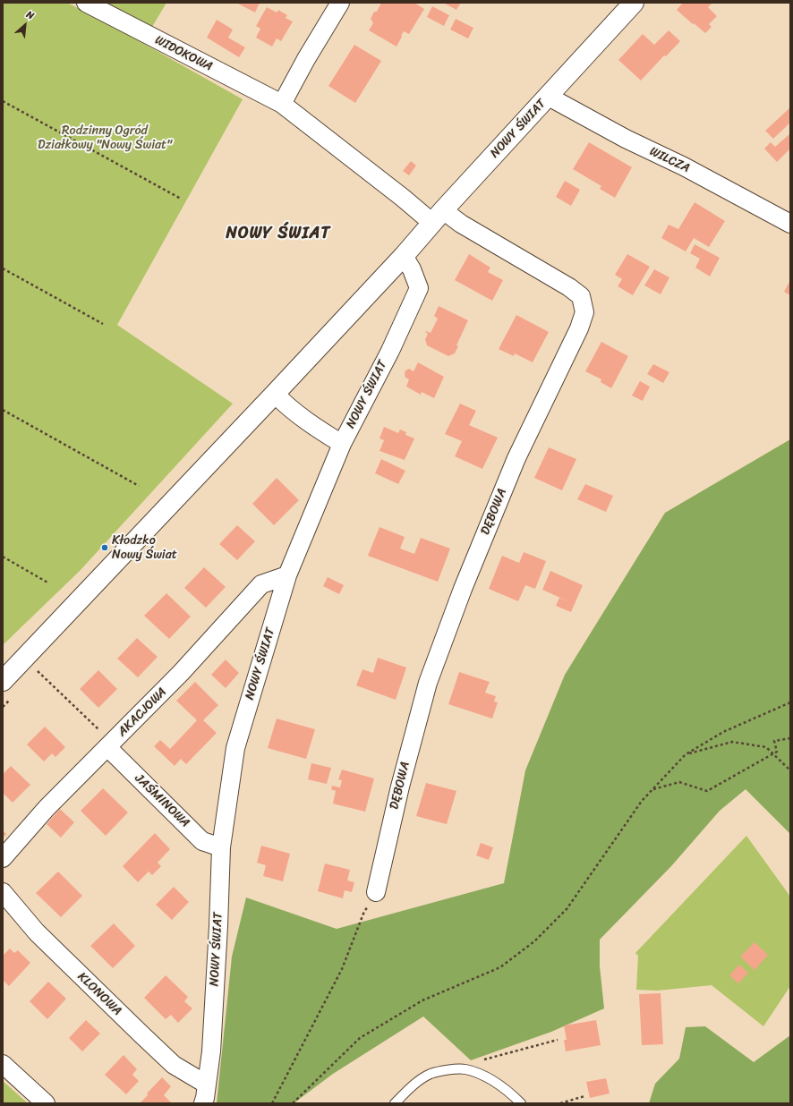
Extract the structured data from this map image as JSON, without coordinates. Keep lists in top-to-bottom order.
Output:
{
  "streets": {
    "street": [
      "WIDOKOWA",
      "NOWY ŚWIAT",
      "WILCZA",
      "DĘBOWA",
      "AKACJOWA",
      "JAŚMINOWA",
      "KLONOWA"
    ]
  },
  "crossings": [
    ["WIDOKOWA", "NOWY ŚWIAT"],
    ["WIDOKOWA", "DĘBOWA"],
    ["NOWY ŚWIAT", "WILCZA"],
    ["NOWY ŚWIAT", "DĘBOWA"],
    ["NOWY ŚWIAT", "AKACJOWA"],
    ["NOWY ŚWIAT", "JAŚMINOWA"],
    ["NOWY ŚWIAT", "KLONOWA"],
    ["AKACJOWA", "JAŚMINOWA"]
  ],
  "districts": ["NOWY ŚWIAT"],
  "parks": ["Rodzinny Ogród Działkowy \"Nowy Świat\""],
  "places": ["Kłodzko Nowy Świat"],
  "north": "top right"
}
